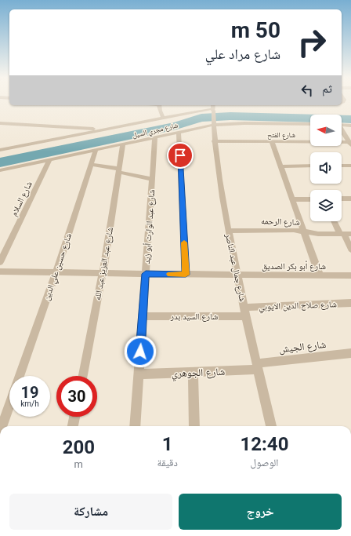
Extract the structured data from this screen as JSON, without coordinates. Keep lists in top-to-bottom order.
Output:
{
  "streets": {
    "street": [
      "شارع مجري السيل",
      "شارع الفتح",
      "شارع السلام",
      "شارع الرحمه",
      "شارع عبد الوارث أبو زيد",
      "شارع عبد العزيز عبد الله",
      "شارع أبو بكر الصديق",
      "شارع حسين علي الدين",
      "شارع جمال عبد الناصر",
      "شارع صلاح الدين الايوبي",
      "شارع السيد بدر",
      "شارع الجيش",
      "شارع الجوهري"
    ]
  },
  "crossings": [
    ["شارع مجري السيل", "شارع السلام"],
    ["شارع مجري السيل", "شارع عبد الوارث أبو زيد"],
    ["شارع مجري السيل", "شارع عبد العزيز عبد الله"],
    ["شارع مجري السيل", "شارع حسين علي الدين"],
    ["شارع مجري السيل", "شارع جمال عبد الناصر"],
    ["شارع الفتح", "شارع جمال عبد الناصر"],
    ["شارع الرحمه", "شارع جمال عبد الناصر"],
    ["شارع عبد الوارث أبو زيد", "شارع أبو بكر الصديق"],
    ["شارع عبد الوارث أبو زيد", "شارع السيد بدر"],
    ["شارع عبد الوارث أبو زيد", "شارع الجوهري"],
    ["شارع عبد العزيز عبد الله", "شارع أبو بكر الصديق"],
    ["شارع أبو بكر الصديق", "شارع حسين علي الدين"],
    ["شارع أبو بكر الصديق", "شارع جمال عبد الناصر"],
    ["شارع جمال عبد الناصر", "شارع صلاح الدين الايوبي"],
    ["شارع جمال عبد الناصر", "شارع السيد بدر"],
    ["شارع جمال عبد الناصر", "شارع الجيش"],
    ["شارع جمال عبد الناصر", "شارع الجوهري"],
    ["شارع صلاح الدين الايوبي", "شارع السيد بدر"],
    ["شارع الجيش", "شارع الجوهري"]
  ],
  "north": "left",
  "page": {
    "turn": ["50 m", "شارع مراد علي"],
    "then": "ثم",
    "speed": "19 km/h",
    "limit": "30",
    "eta": [
      "12:40",
      "الوصول",
      "1",
      "دقيقة",
      "200",
      "m"
    ],
    "buttons": ["خروج", "مشاركة"]
  }
}
